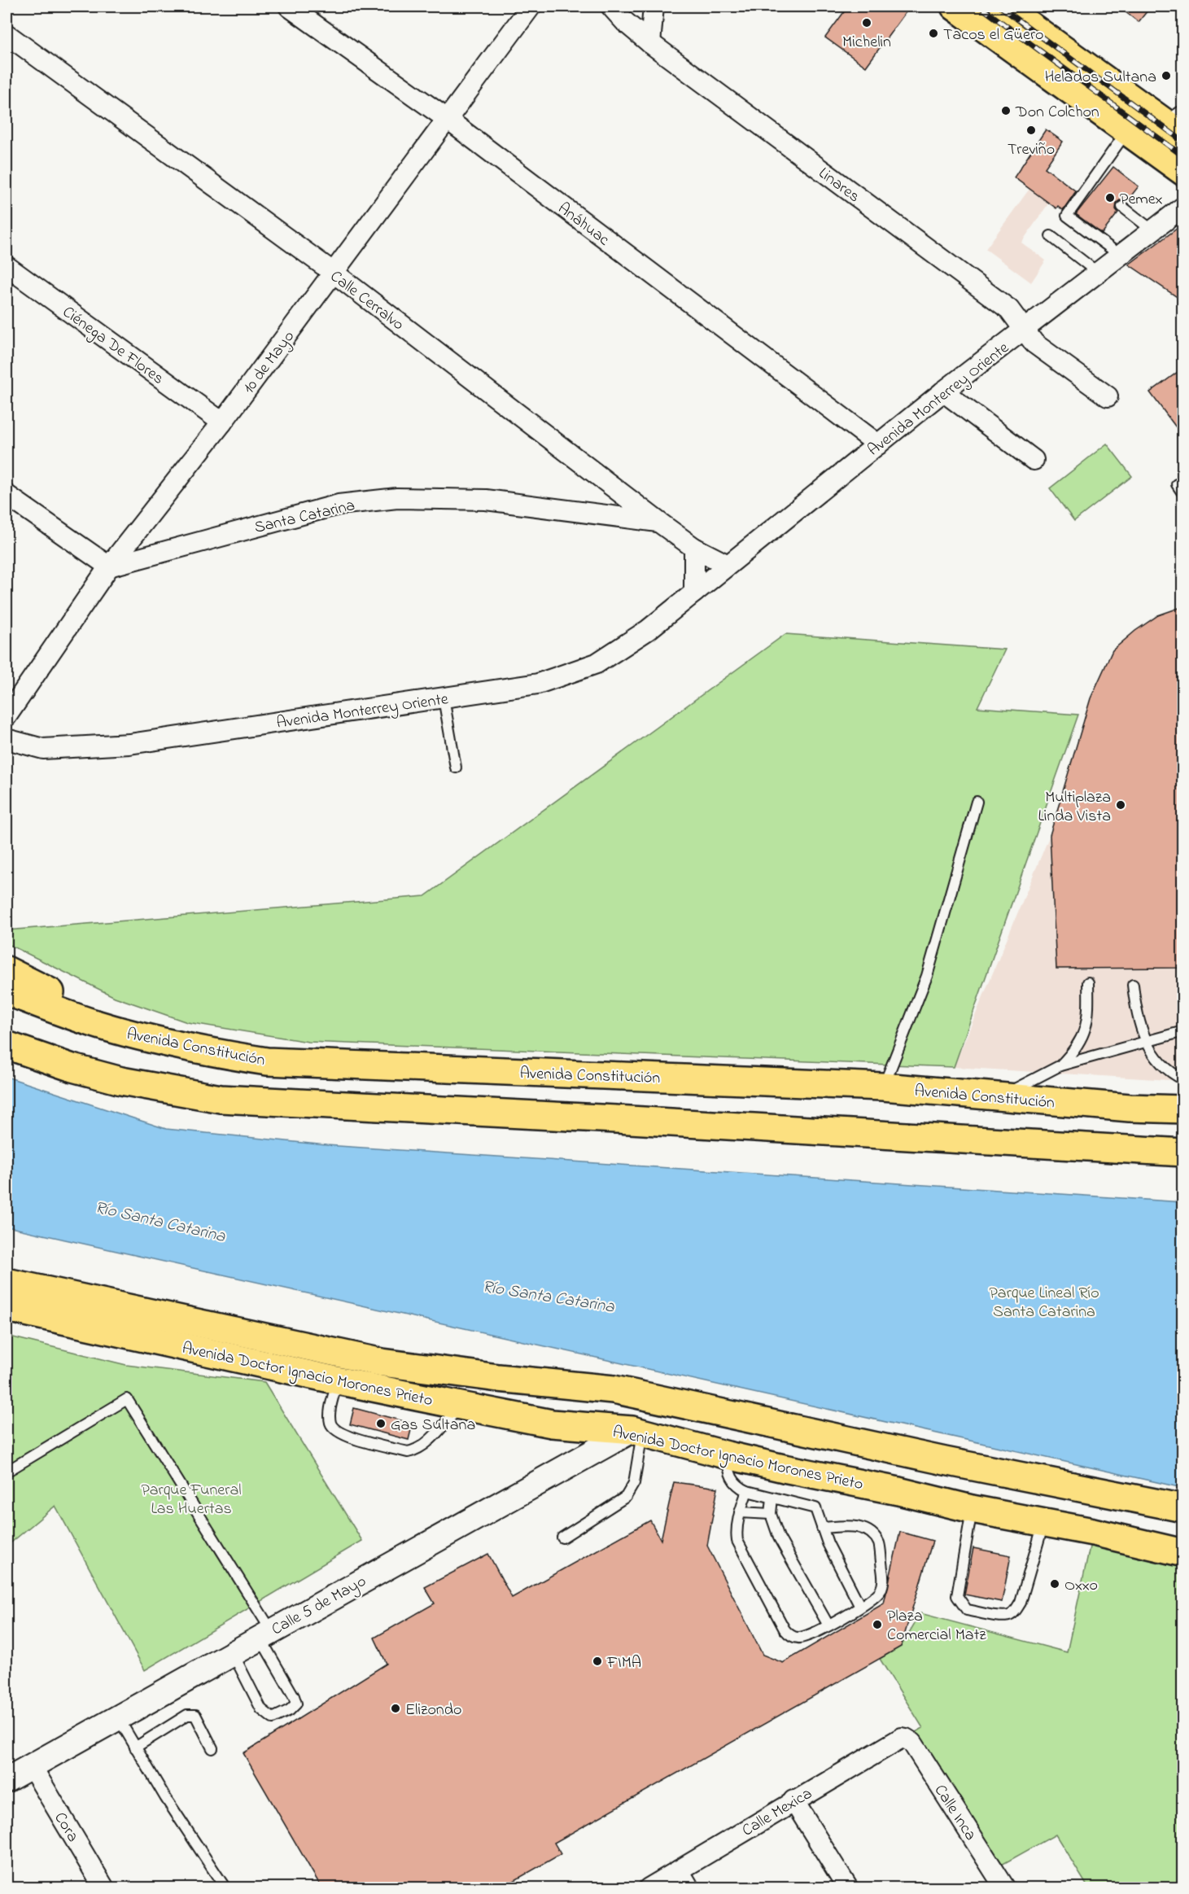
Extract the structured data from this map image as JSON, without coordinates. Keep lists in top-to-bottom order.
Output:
{
  "streets": {
    "highway": ["Avenida Constitución", "Avenida Doctor Ignacio Morones Prieto"],
    "street": [
      "Linares",
      "Anáhuac",
      "Calle Cerralvo",
      "Ciénega De Flores",
      "10 de Mayo",
      "Avenida Monterrey Oriente",
      "Santa Catarina",
      "Calle 5 de Mayo",
      "Calle Mexica",
      "Calle Inca",
      "Cora"
    ]
  },
  "crossings": [
    ["Linares", "Avenida Monterrey Oriente"],
    ["Anáhuac", "10 de Mayo"],
    ["Anáhuac", "Avenida Monterrey Oriente"],
    ["Calle Cerralvo", "10 de Mayo"],
    ["Calle Cerralvo", "Avenida Monterrey Oriente"],
    ["Calle Cerralvo", "Santa Catarina"],
    ["Ciénega De Flores", "10 de Mayo"],
    ["10 de Mayo", "Santa Catarina"],
    ["Avenida Doctor Ignacio Morones Prieto", "Calle 5 de Mayo"],
    ["Calle 5 de Mayo", "Cora"],
    ["Calle Mexica", "Calle Inca"]
  ],
  "water": ["Río Santa Catarina"],
  "parks": ["Parque Lineal Río Santa Catarina", "Parque Funeral Las Huertas"],
  "places": [
    "Michelin",
    "Tacos el Güero",
    "Helados Sultana",
    "Don Colchon",
    "Treviño",
    "Pemex",
    "Multiplaza Linda Vista",
    "Gas Sultana",
    "Oxxo",
    "Plaza Comercial Matz",
    "FIMA",
    "Elizondo"
  ]
}
